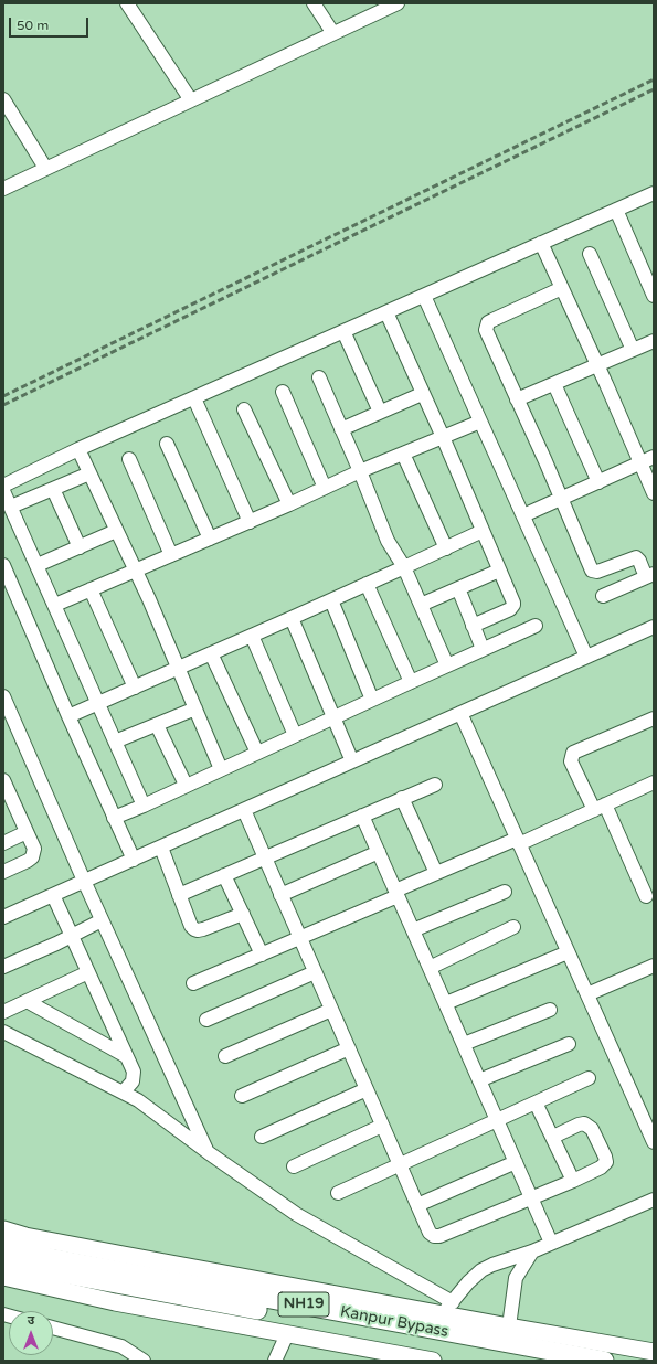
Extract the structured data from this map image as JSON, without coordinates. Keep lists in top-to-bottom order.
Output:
{
  "streets": {
    "highway": ["NH19", "Kanpur Bypass"]
  },
  "scale_bar": "50 m",
  "north": "top"
}
